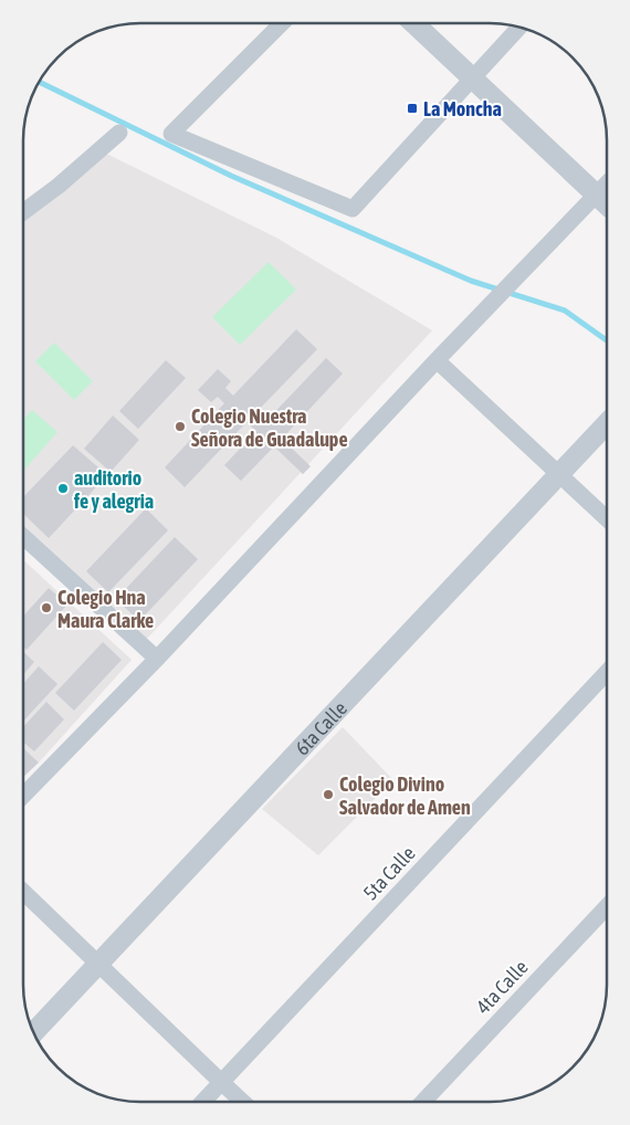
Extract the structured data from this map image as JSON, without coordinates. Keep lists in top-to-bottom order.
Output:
{
  "streets": {
    "street": ["6ta Calle", "5ta Calle", "4ta Calle"]
  },
  "places": {
    "transit": ["La Moncha"],
    "other": [
      "Colegio Nuestra Señora de Guadalupe",
      "auditorio fe y alegria",
      "Colegio Hna Maura Clarke",
      "Colegio Divino Salvador de Amen"
    ]
  }
}
